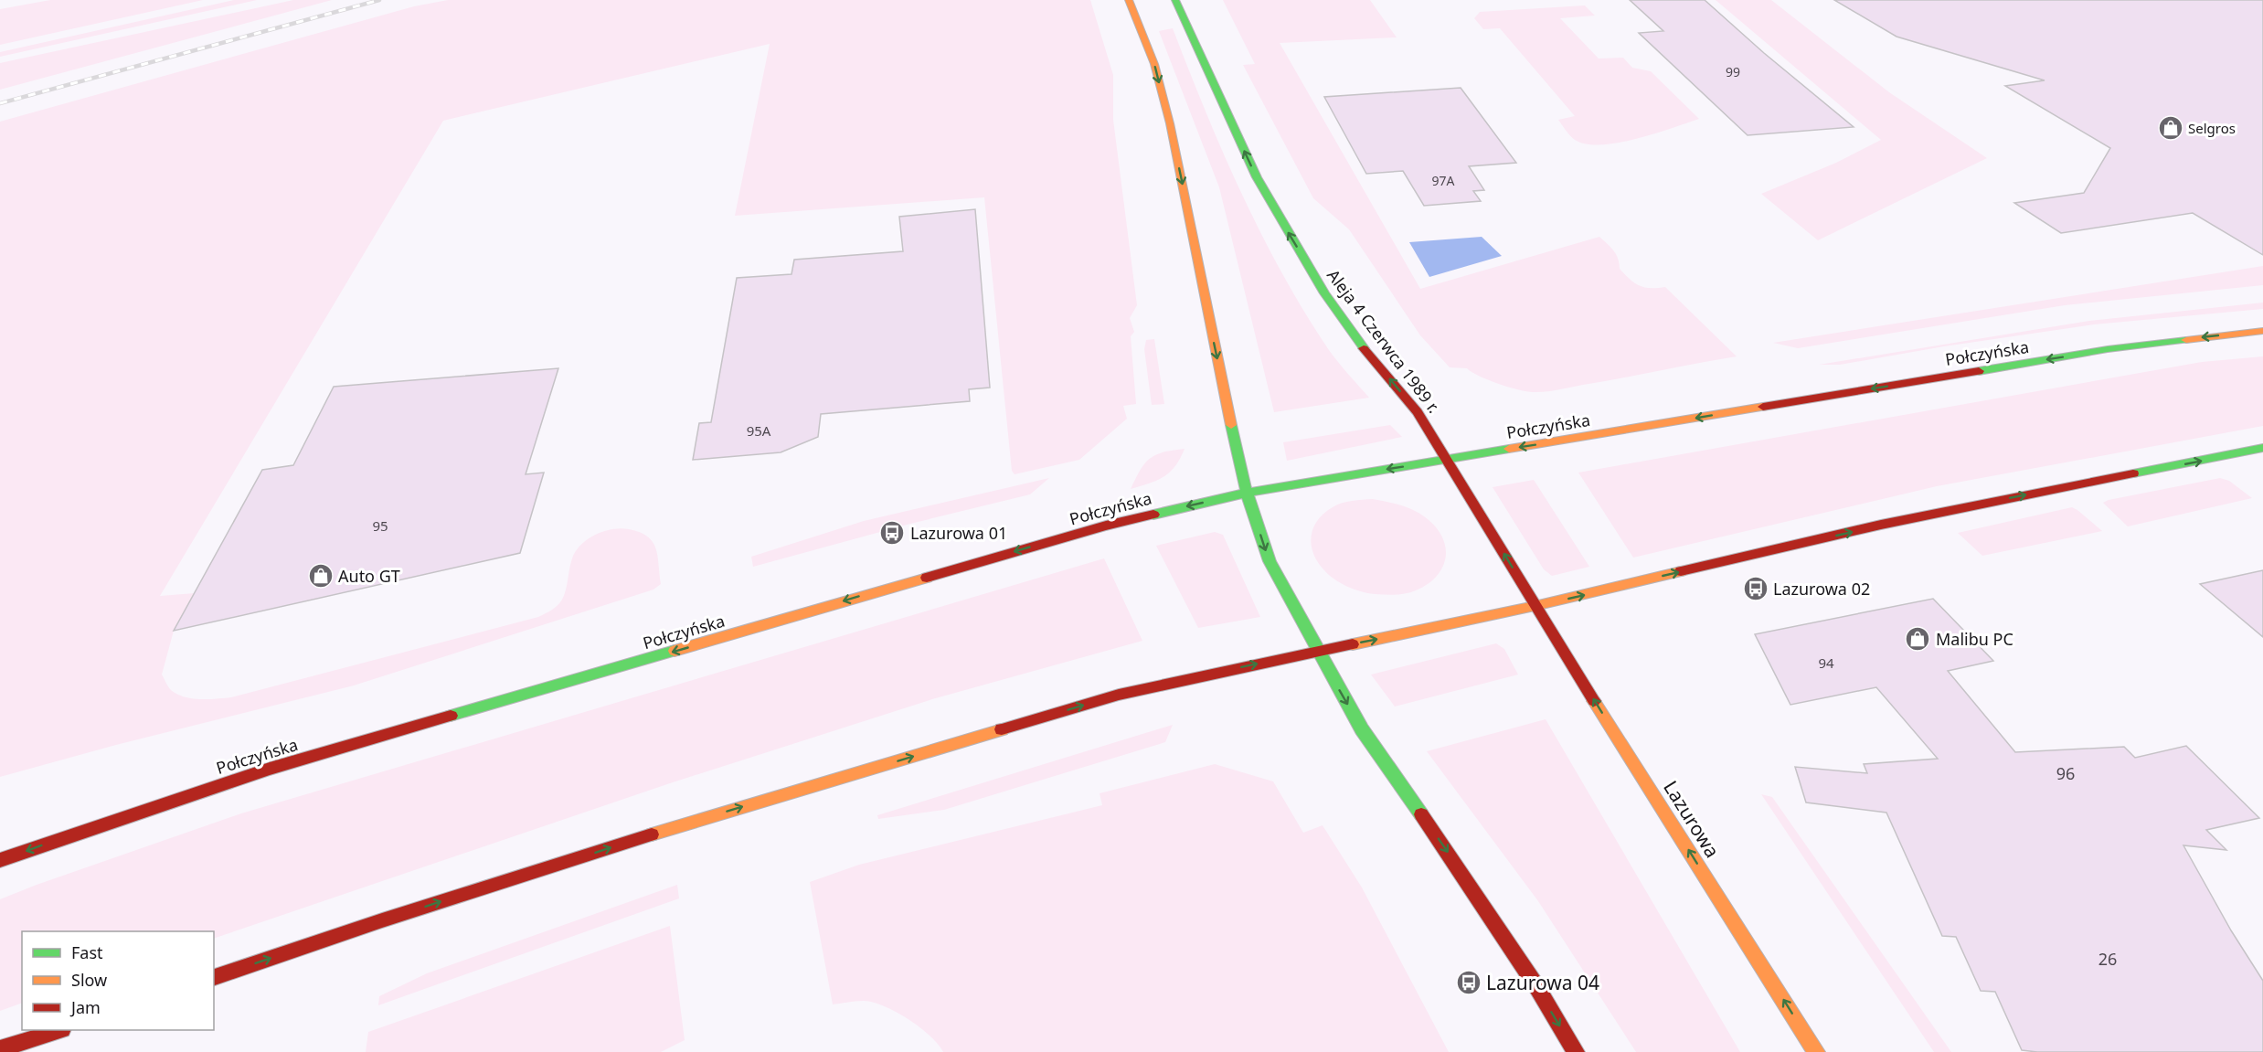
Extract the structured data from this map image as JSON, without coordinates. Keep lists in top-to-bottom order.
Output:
{
  "streets": {
    "main road": ["Aleja 4 Czerwca 1989 r.", "Połczyńska", "Lazurowa"]
  },
  "crossings": [
    ["Aleja 4 Czerwca 1989 r.", "Połczyńska"],
    ["Aleja 4 Czerwca 1989 r.", "Lazurowa"]
  ],
  "one_way": ["Połczyńska", "Lazurowa"],
  "places": {
    "shop": ["Selgros", "Auto GT", "Malibu PC"],
    "bus stop": ["Lazurowa 01", "Lazurowa 02", "Lazurowa 04"]
  },
  "house_numbers": [
    "99",
    "97A",
    "95A",
    "95",
    "94",
    "96",
    "26"
  ],
  "legend": ["Fast", "Slow", "Jam"]
}
